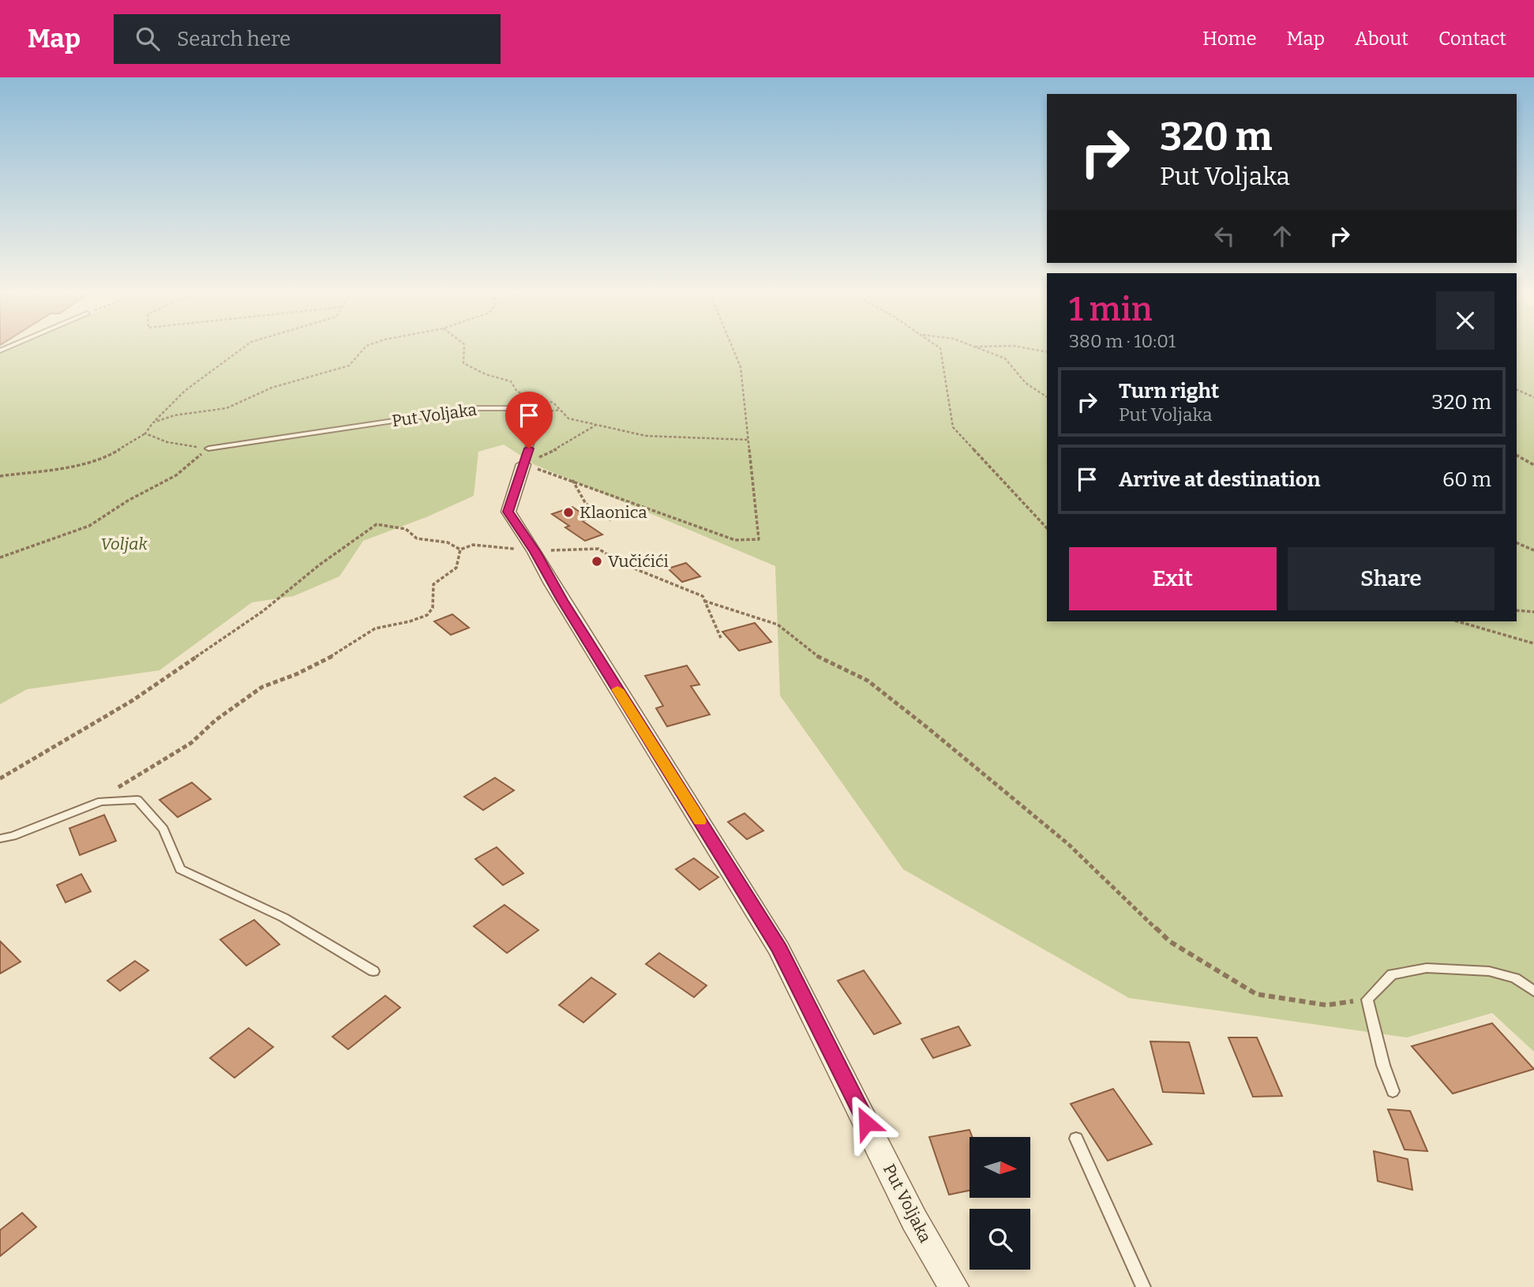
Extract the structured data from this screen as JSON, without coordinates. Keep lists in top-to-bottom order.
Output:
{
  "streets": {
    "street": ["Put Voljaka"]
  },
  "parks": ["Voljak"],
  "places": ["Klaonica", "Vučićići"],
  "north": "right",
  "page": {
    "header": "Map",
    "search": "Search here",
    "nav": [
      "Home",
      "Map",
      "About",
      "Contact"
    ],
    "turn": ["320 m", "Put Voljaka"],
    "heading": ["1 min", "380 m · 10:01"],
    "list": [
      {
        "name": "Turn right",
        "note": "Put Voljaka",
        "value": "320 m"
      },
      {
        "name": "Arrive at destination",
        "value": "60 m"
      }
    ],
    "buttons": ["Exit", "Share"]
  }
}
